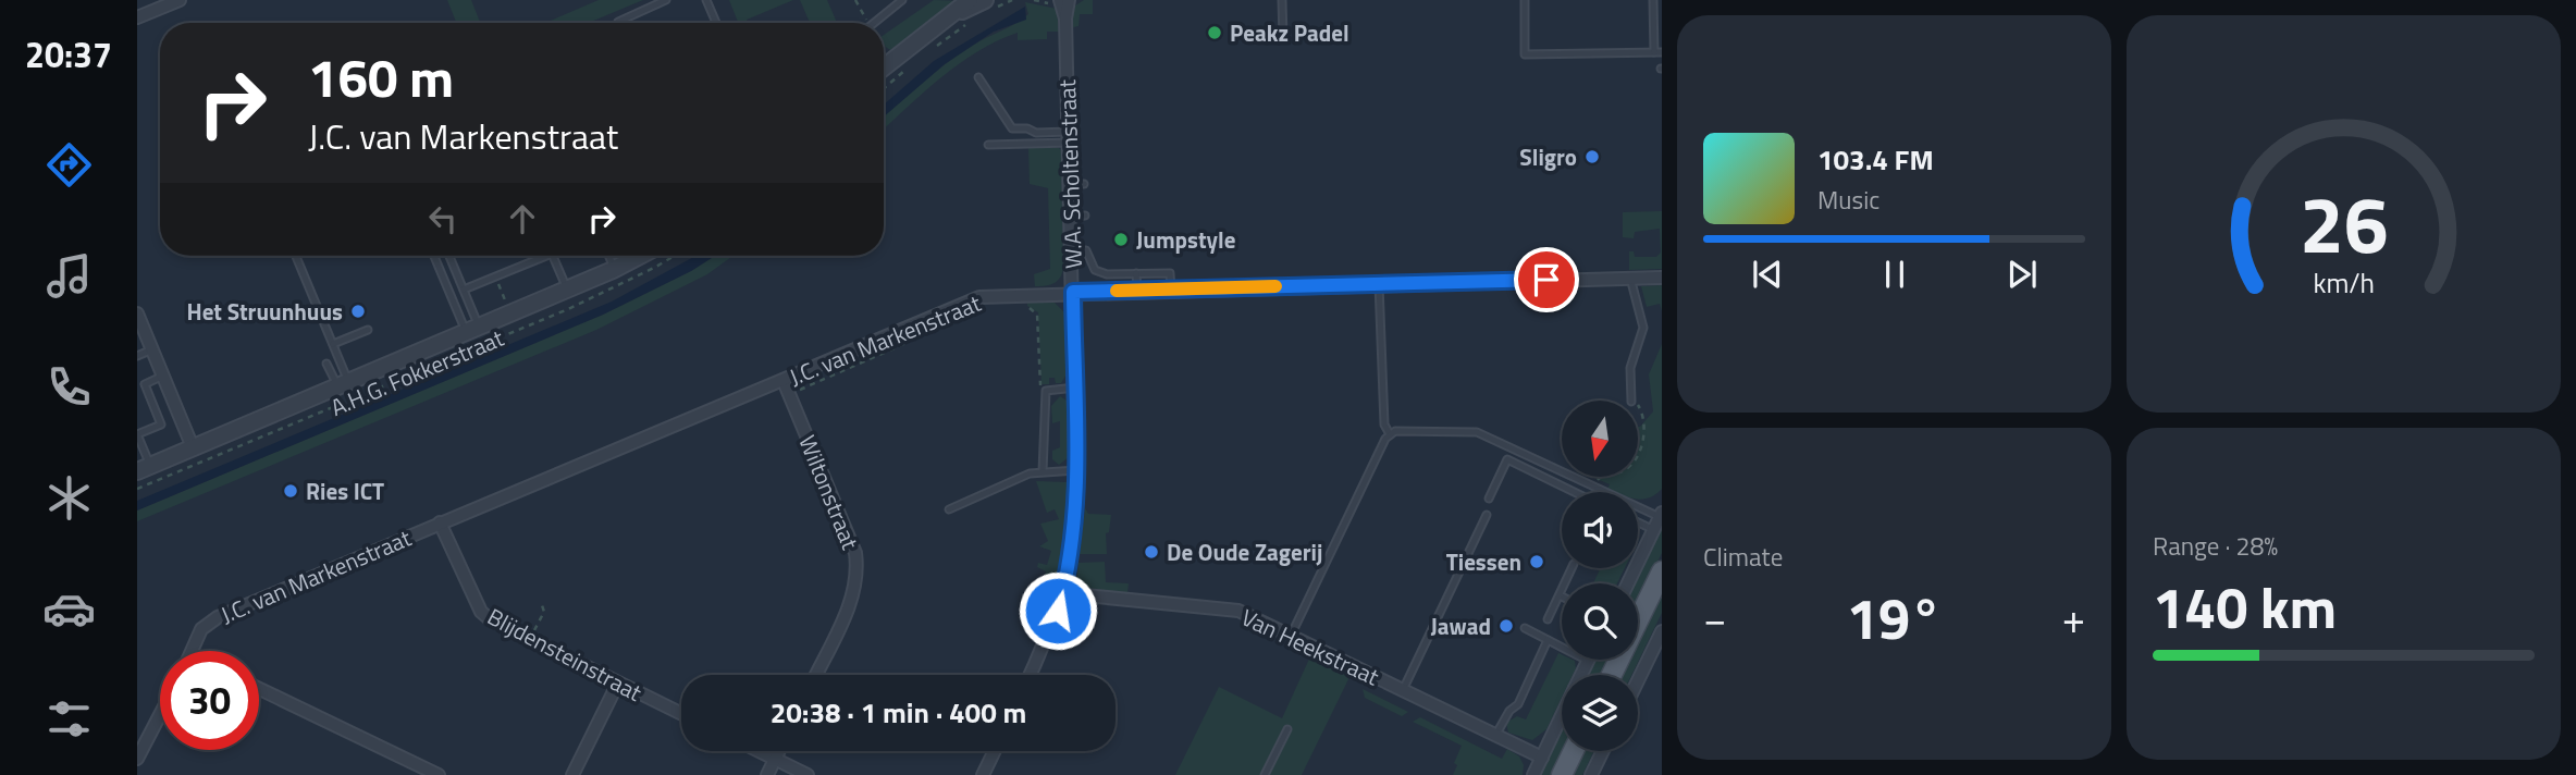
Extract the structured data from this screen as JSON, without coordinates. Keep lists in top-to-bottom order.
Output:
{
  "streets": {
    "street": [
      "W.A. Scholtenstraat",
      "J.C. van Markenstraat",
      "A.H.G. Fokkerstraat",
      "Wiltonstraat",
      "Van Heekstraat",
      "Blijdensteinstraat"
    ]
  },
  "crossings": [
    ["W.A. Scholtenstraat", "J.C. van Markenstraat"],
    ["W.A. Scholtenstraat", "Van Heekstraat"],
    ["J.C. van Markenstraat", "Wiltonstraat"],
    ["J.C. van Markenstraat", "Blijdensteinstraat"]
  ],
  "places": [
    "Peakz Padel",
    "Sligro",
    "Jumpstyle",
    "Het Struunhuus",
    "Ries ICT",
    "De Oude Zagerij",
    "Tiessen",
    "Jawad"
  ],
  "north": "bottom",
  "page": {
    "tabs": "20:37",
    "turn": ["160 m", "J.C. van Markenstraat"],
    "song": ["103.4 FM", "Music"],
    "tile": [
      "Climate",
      ["Range · 28%", "140 km"]
    ],
    "heat": ["−", "19°", "+"],
    "limit": "30",
    "trip": "20:38 · 1 min · 400 m",
    "gauge": ["26", "km/h"]
  }
}
